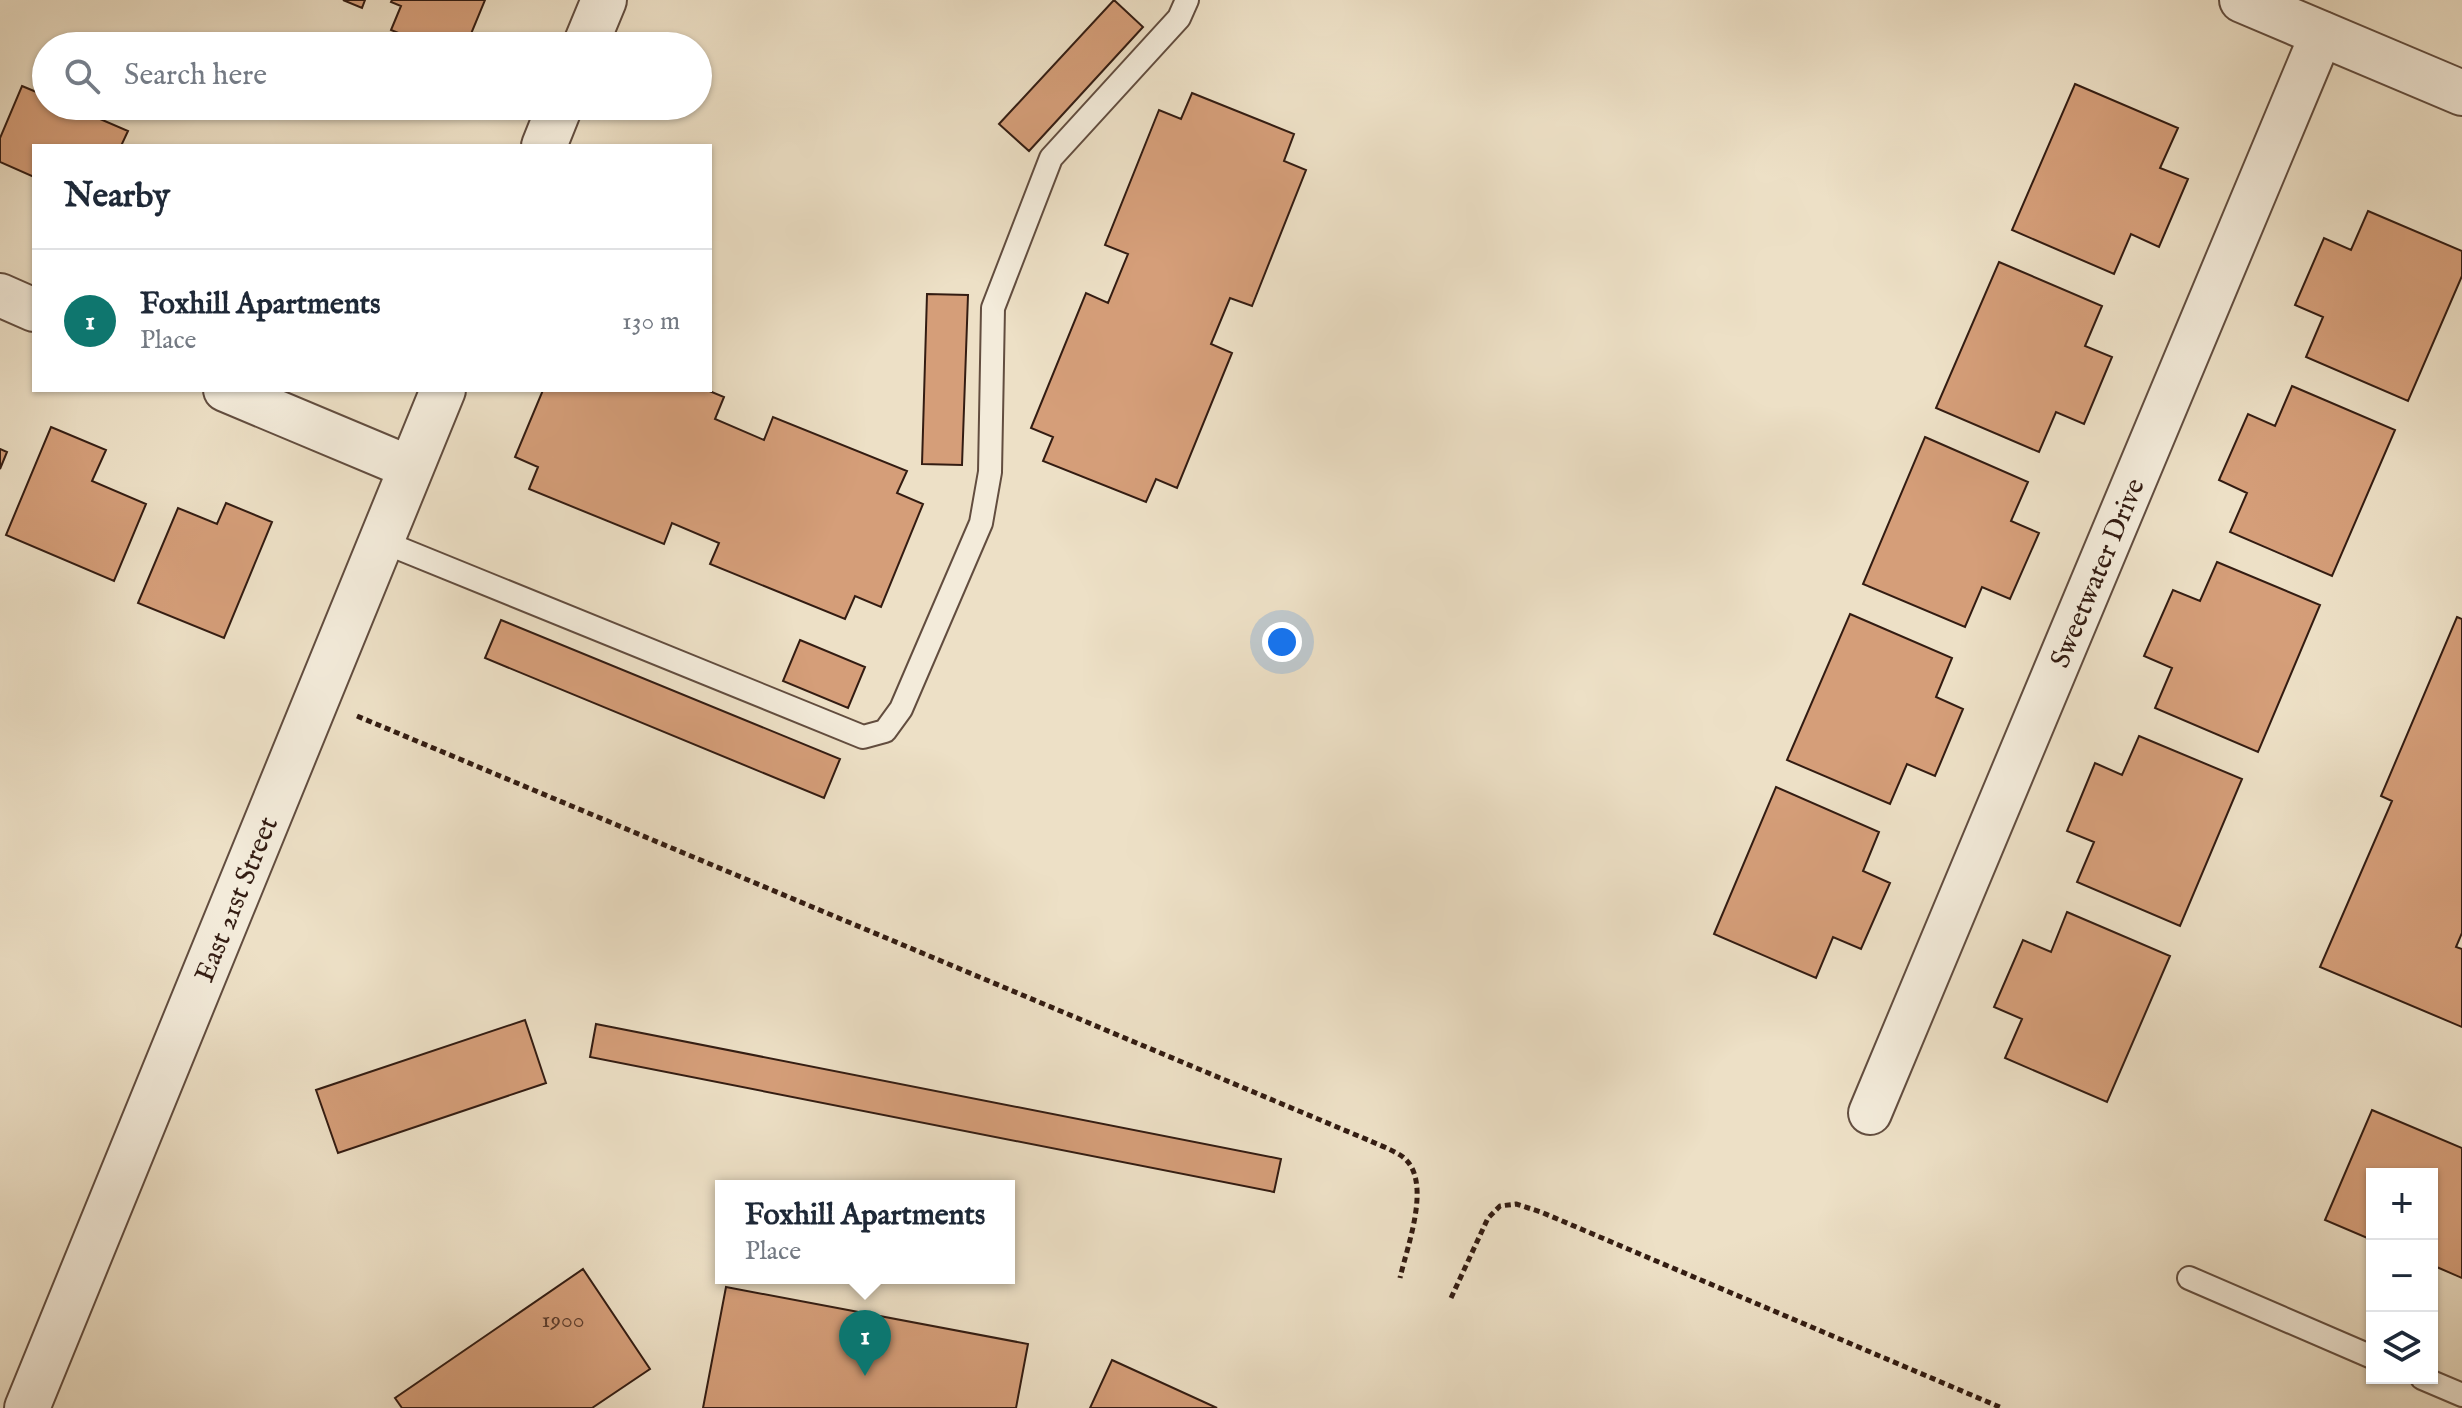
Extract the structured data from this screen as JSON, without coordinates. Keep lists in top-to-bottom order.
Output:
{
  "streets": {
    "street": ["Sweetwater Drive", "East 21st Street"]
  },
  "house_numbers": ["1900"],
  "page": {
    "search": "Search here",
    "heading": "Nearby",
    "list": [
      {
        "mark": "1",
        "name": "Foxhill Apartments",
        "note": "Place",
        "value": "130 m"
      }
    ],
    "map_buttons": ["+", "−"],
    "popup": ["Foxhill Apartments", "Place"],
    "pins": "1"
  }
}
